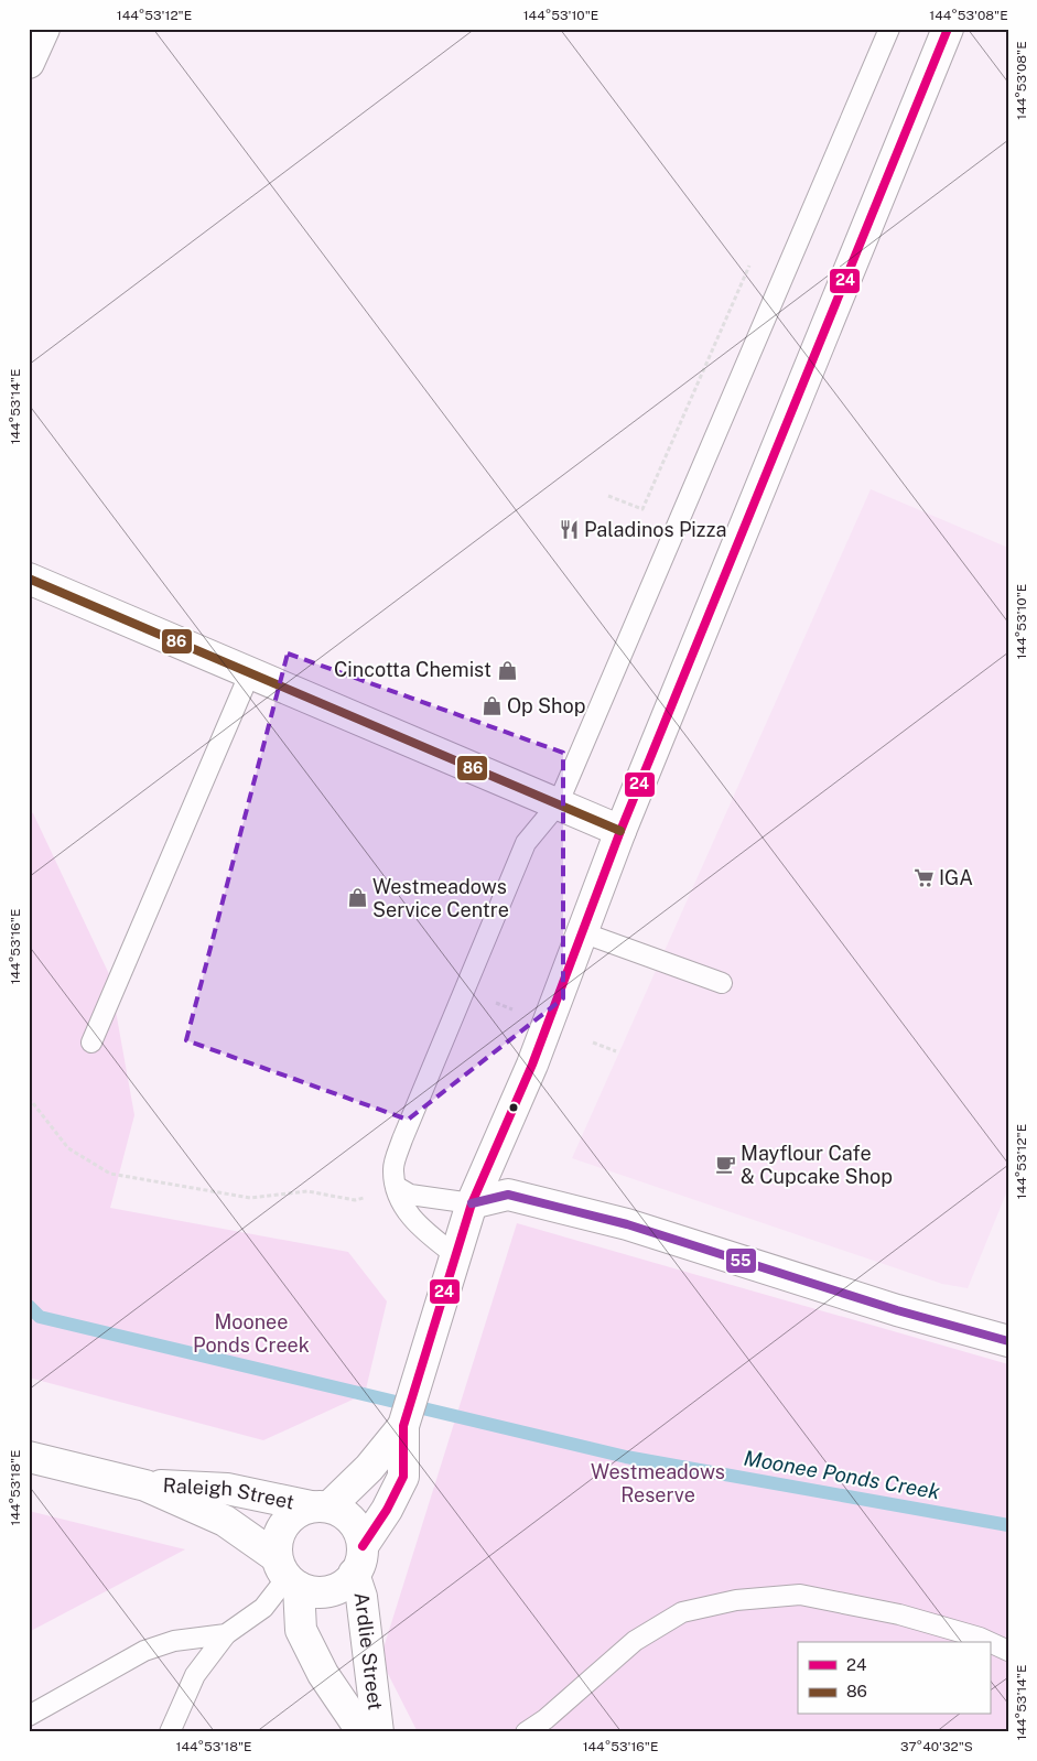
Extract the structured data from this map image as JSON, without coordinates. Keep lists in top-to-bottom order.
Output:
{
  "streets": {
    "street": ["Raleigh Street", "Ardlie Street"]
  },
  "crossings": [
    ["Raleigh Street", "Ardlie Street"]
  ],
  "water": ["Moonee Ponds Creek"],
  "parks": ["Moonee Ponds Creek", "Westmeadows Reserve"],
  "places": {
    "restaurant": ["Paladinos Pizza"],
    "shop": ["Cincotta Chemist", "Op Shop", "Westmeadows Service Centre"],
    "supermarket": ["IGA"],
    "cafe": ["Mayflour Cafe & Cupcake Shop"]
  },
  "lines": ["transit line 24", "transit line 86", "transit line 55"],
  "legend": ["24", "86"],
  "coordinates": [
    "144°53'12\"E",
    "144°53'10\"E",
    "144°53'08\"E",
    "144°53'14\"E",
    "144°53'16\"E",
    "144°53'18\"E",
    "37°40'32\"S"
  ]
}
